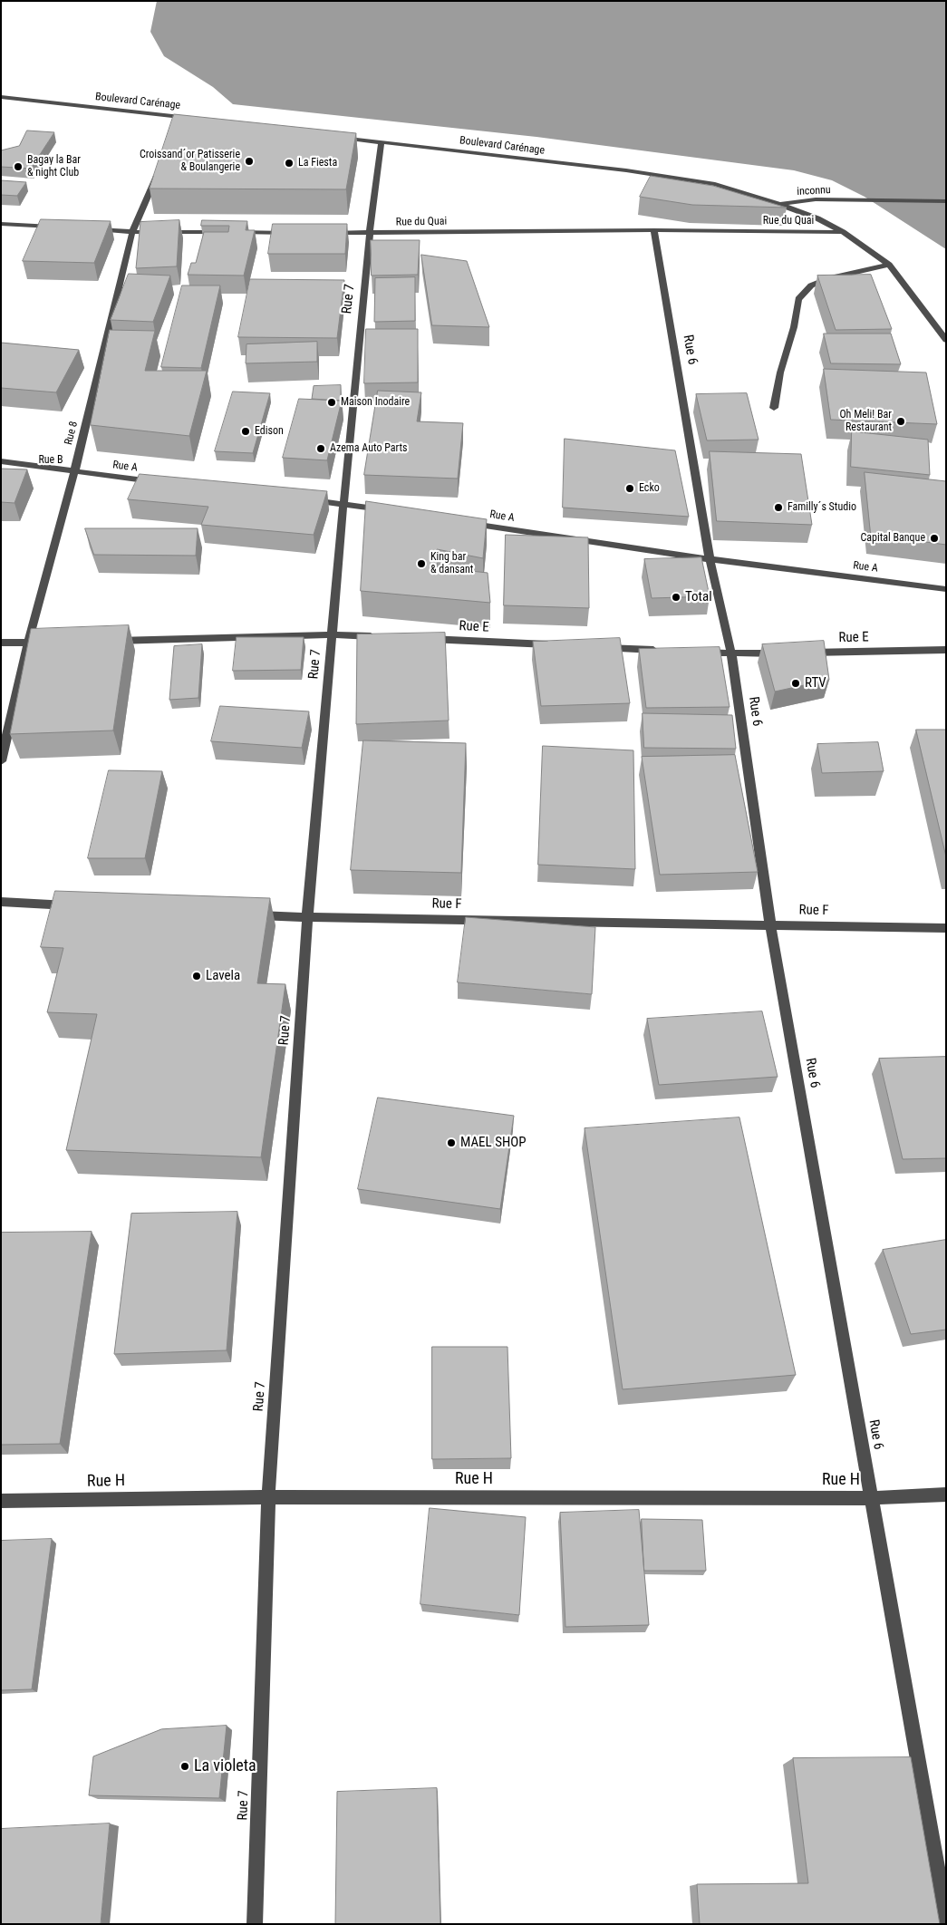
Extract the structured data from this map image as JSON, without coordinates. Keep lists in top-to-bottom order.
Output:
{
  "streets": {
    "street": [
      "Boulevard Carénage",
      "inconnu",
      "Rue du Quai",
      "Rue 7",
      "Rue 6",
      "Rue 8",
      "Rue B",
      "Rue A",
      "Rue E",
      "Rue F",
      "Rue H"
    ]
  },
  "crossings": [
    ["Boulevard Carénage", "inconnu"],
    ["Boulevard Carénage", "Rue du Quai"],
    ["Boulevard Carénage", "Rue 7"],
    ["Rue du Quai", "Rue 7"],
    ["Rue du Quai", "Rue 6"],
    ["Rue 7", "Rue F"],
    ["Rue 7", "Rue H"],
    ["Rue 6", "Rue A"],
    ["Rue 6", "Rue F"],
    ["Rue 6", "Rue H"],
    ["Rue 8", "Rue B"],
    ["Rue 8", "Rue A"],
    ["Rue B", "Rue A"]
  ],
  "places": [
    "Croissand´or Patisserie & Boulangerie",
    "La Fiesta",
    "Bagay la Bar & night Club",
    "Maison Inodaire",
    "Oh Meli! Bar Restaurant",
    "Edison",
    "Azema Auto Parts",
    "Ecko",
    "Familly´s Studio",
    "Capital Banque",
    "King bar & dansant",
    "Total",
    "RTV",
    "Lavela",
    "MAEL SHOP",
    "La violeta"
  ]
}
